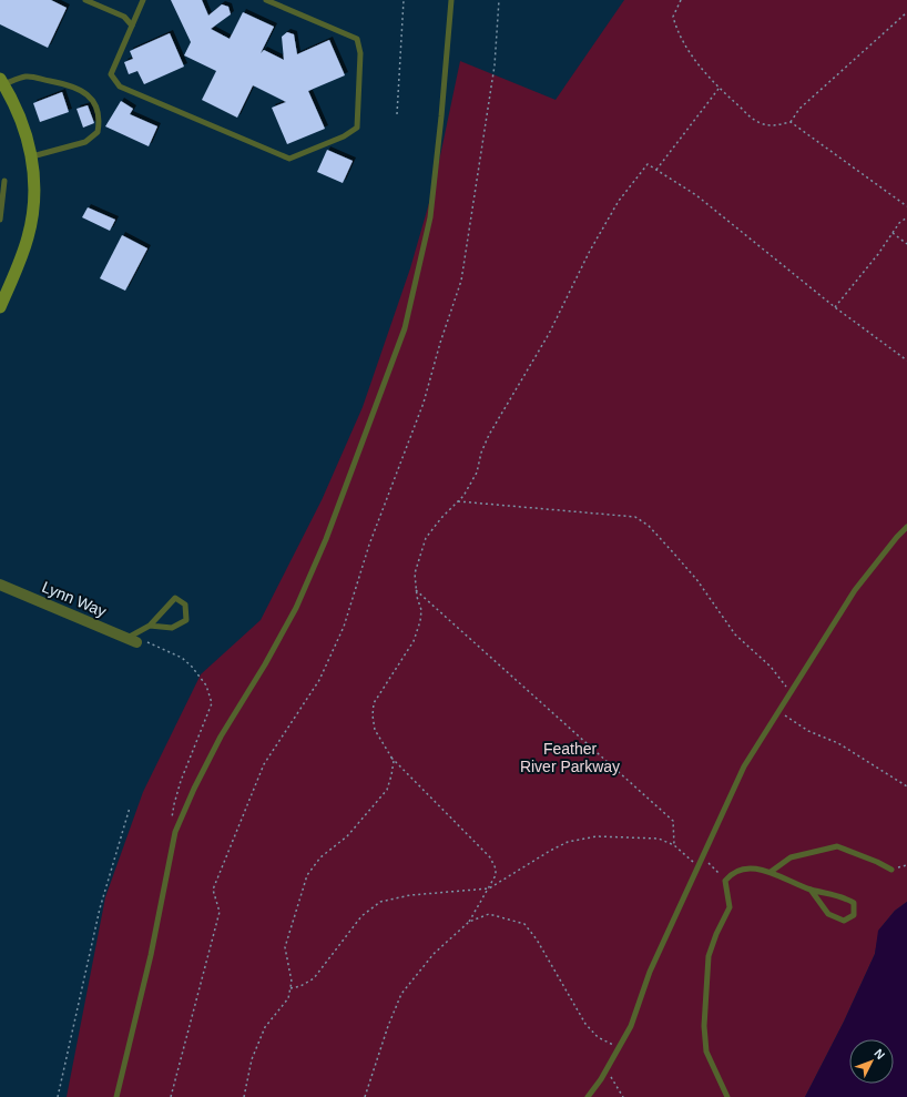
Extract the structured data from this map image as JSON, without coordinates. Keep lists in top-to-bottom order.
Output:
{
  "streets": {
    "street": ["Lynn Way"]
  },
  "parks": ["Feather River Parkway"],
  "north": "top right"
}
